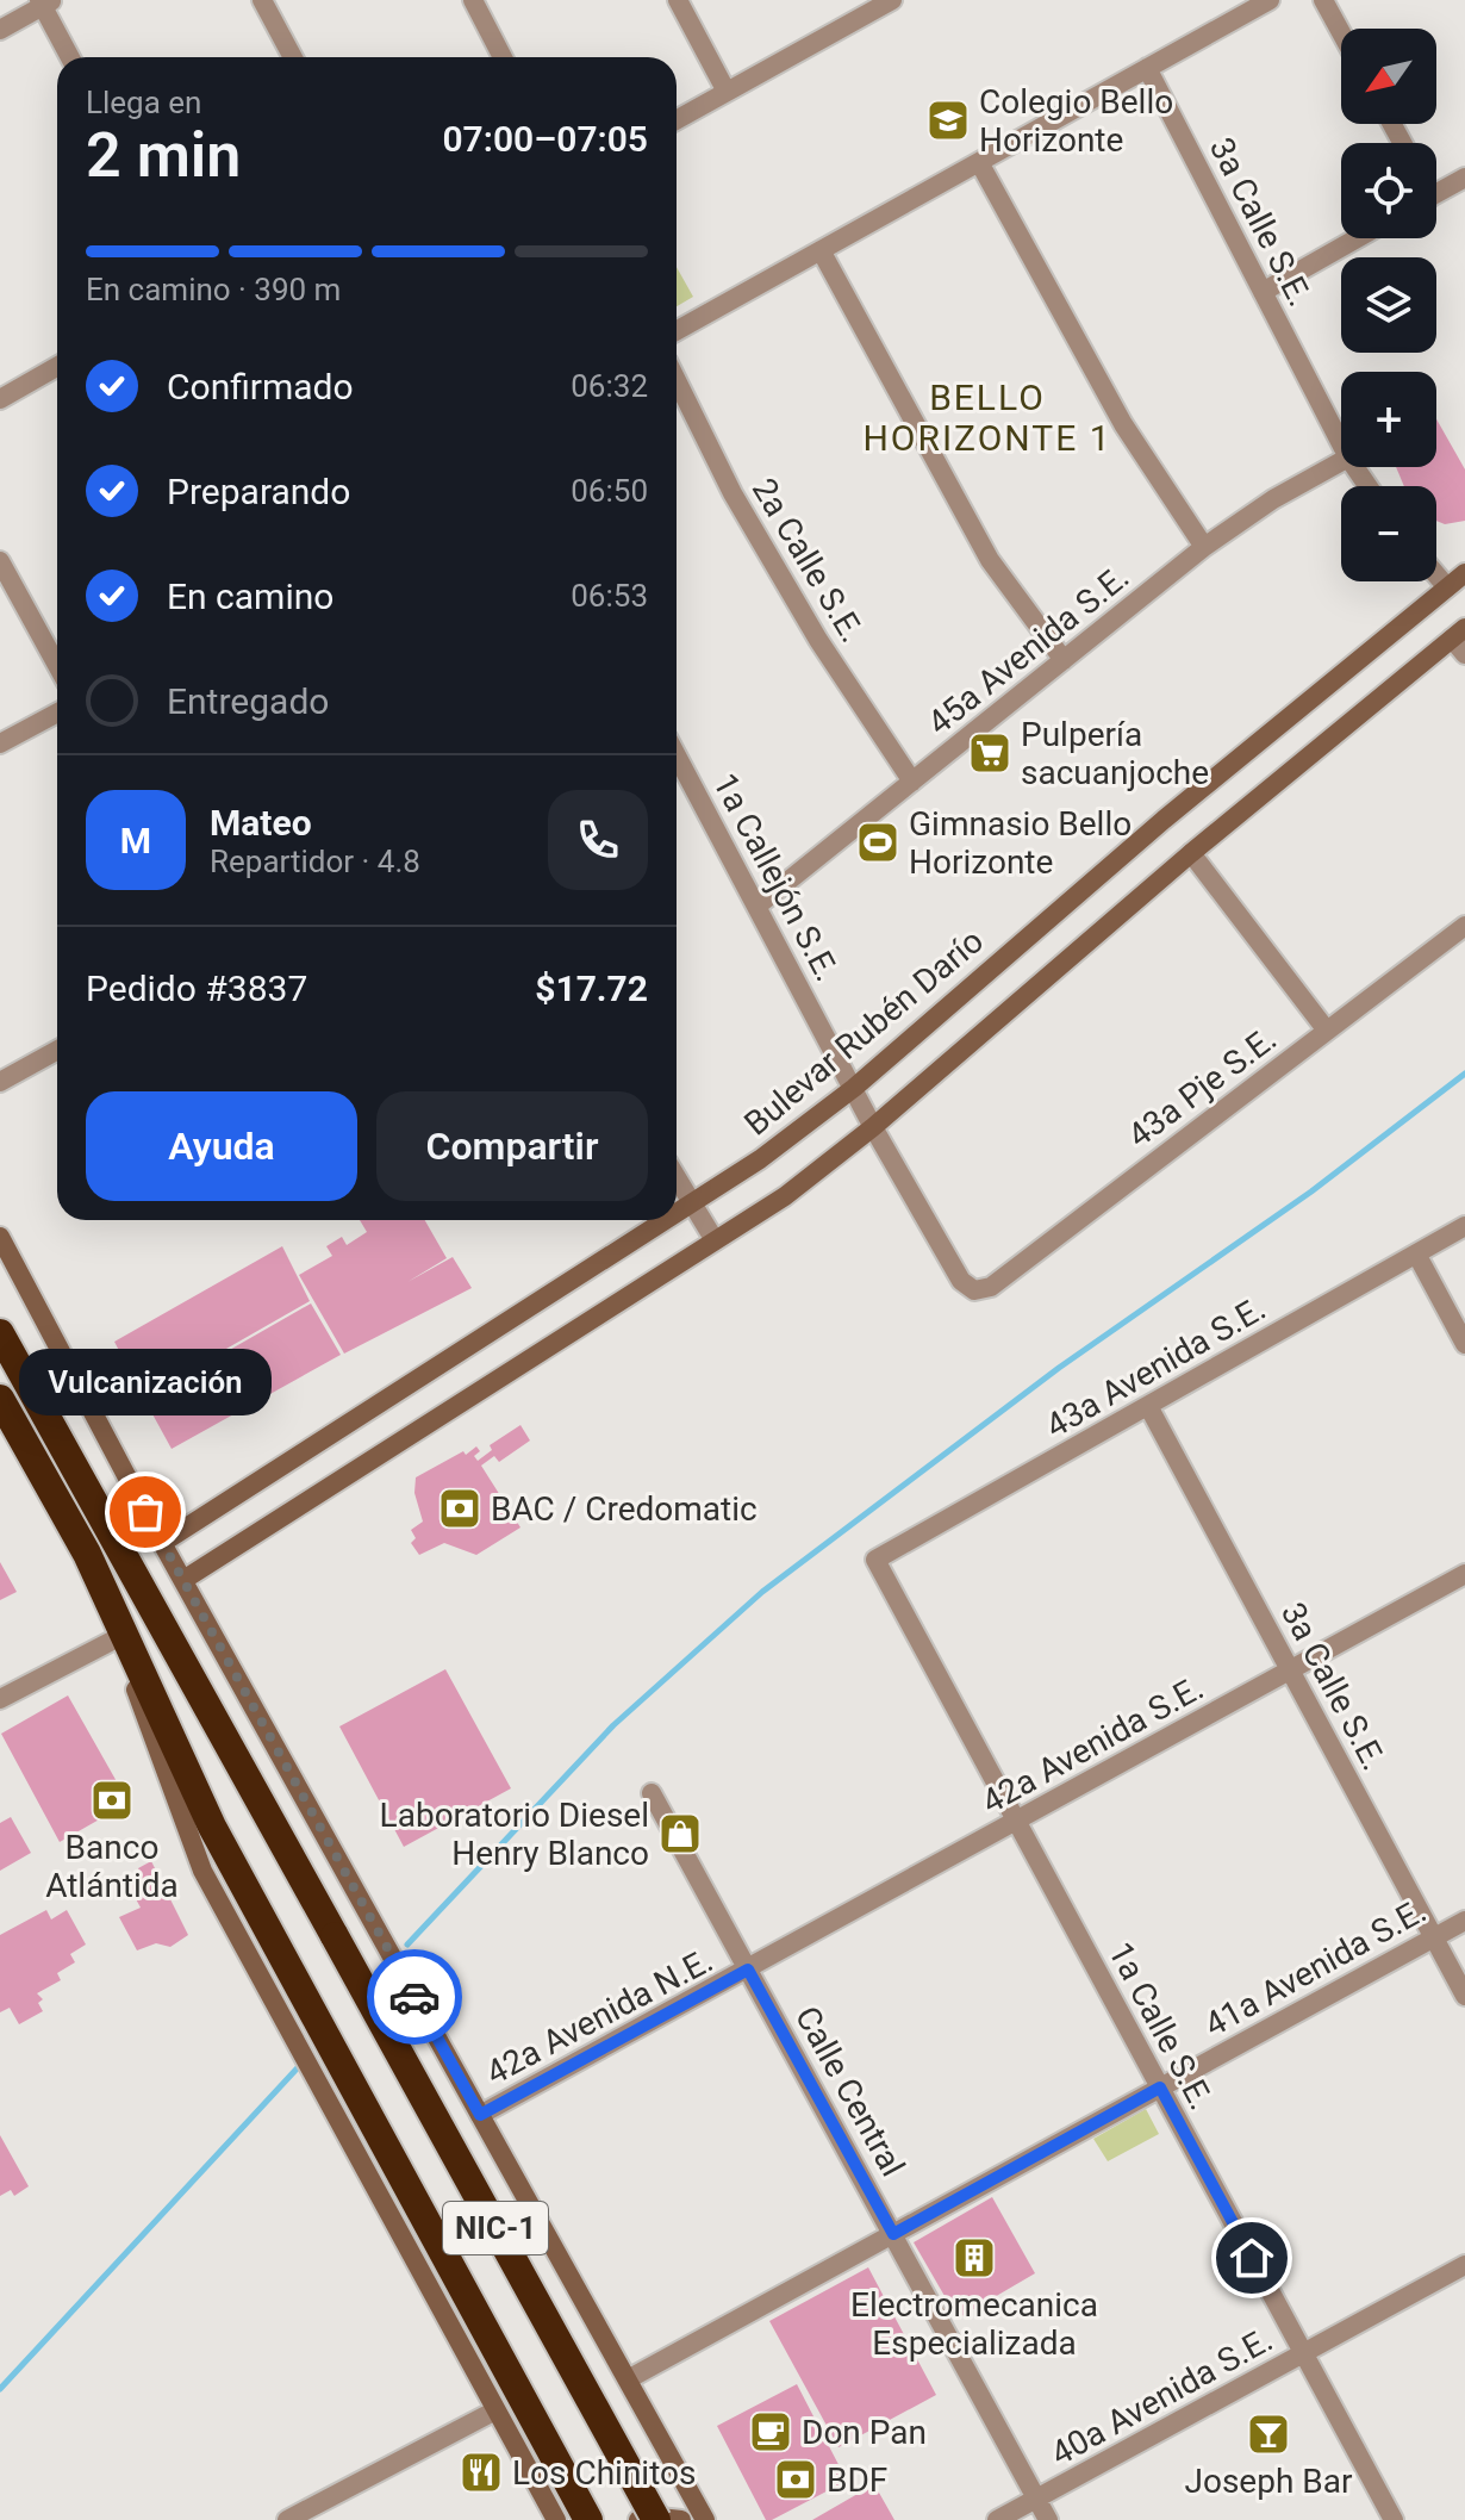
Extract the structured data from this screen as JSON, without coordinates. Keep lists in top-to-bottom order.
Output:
{
  "streets": {
    "highway": ["NIC-1"],
    "street": [
      "3a Calle S.E.",
      "2a Calle S.E.",
      "45a Avenida S.E.",
      "1a Callejón S.E.",
      "Bulevar Rubén Darío",
      "43a Pje S.E.",
      "43a Avenida S.E.",
      "42a Avenida S.E.",
      "41a Avenida S.E.",
      "42a Avenida N.E.",
      "1a Calle S.E.",
      "Calle Central",
      "40a Avenida S.E."
    ]
  },
  "crossings": [
    ["3a Calle S.E.", "43a Avenida S.E."],
    ["3a Calle S.E.", "42a Avenida S.E."],
    ["3a Calle S.E.", "41a Avenida S.E."],
    ["2a Calle S.E.", "45a Avenida S.E."],
    ["45a Avenida S.E.", "1a Callejón S.E."],
    ["1a Callejón S.E.", "Bulevar Rubén Darío"],
    ["1a Callejón S.E.", "43a Pje S.E."],
    ["43a Avenida S.E.", "1a Calle S.E."],
    ["42a Avenida S.E.", "42a Avenida N.E."],
    ["42a Avenida S.E.", "1a Calle S.E."],
    ["42a Avenida S.E.", "Calle Central"],
    ["41a Avenida S.E.", "1a Calle S.E."],
    ["41a Avenida S.E.", "Calle Central"],
    ["42a Avenida N.E.", "Calle Central"],
    ["1a Calle S.E.", "40a Avenida S.E."],
    ["Calle Central", "40a Avenida S.E."]
  ],
  "districts": ["BELLO HORIZONTE 1"],
  "places": {
    "school or university": ["Colegio Bello Horizonte"],
    "supermarket": ["Pulpería sacuanjoche"],
    "sports": ["Gimnasio Bello Horizonte"],
    "bank": ["BAC / Credomatic", "Banco Atlántida", "BDF"],
    "other": ["Vulcanización"],
    "shop": ["Laboratorio Diesel Henry Blanco"],
    "building": ["Electromecanica Especializada"],
    "cafe": ["Don Pan"],
    "bar": ["Joseph Bar"],
    "restaurant": ["Los Chinitos"]
  },
  "north": "bottom left",
  "page": {
    "map_buttons": ["+", "−"],
    "heading": ["2 min", "Llega en", "07:00–07:05"],
    "panel": [
      "Mateo",
      "Repartidor · 4.8",
      "Pedido #3837",
      "$17.72"
    ],
    "bar": "En camino · 390 m",
    "list": [
      ["Confirmado", "06:32"],
      ["Preparando", "06:50"],
      ["En camino", "06:53"],
      "Entregado"
    ],
    "round": "M",
    "buttons": ["Ayuda", "Compartir"],
    "bubble": "Vulcanización"
  }
}
